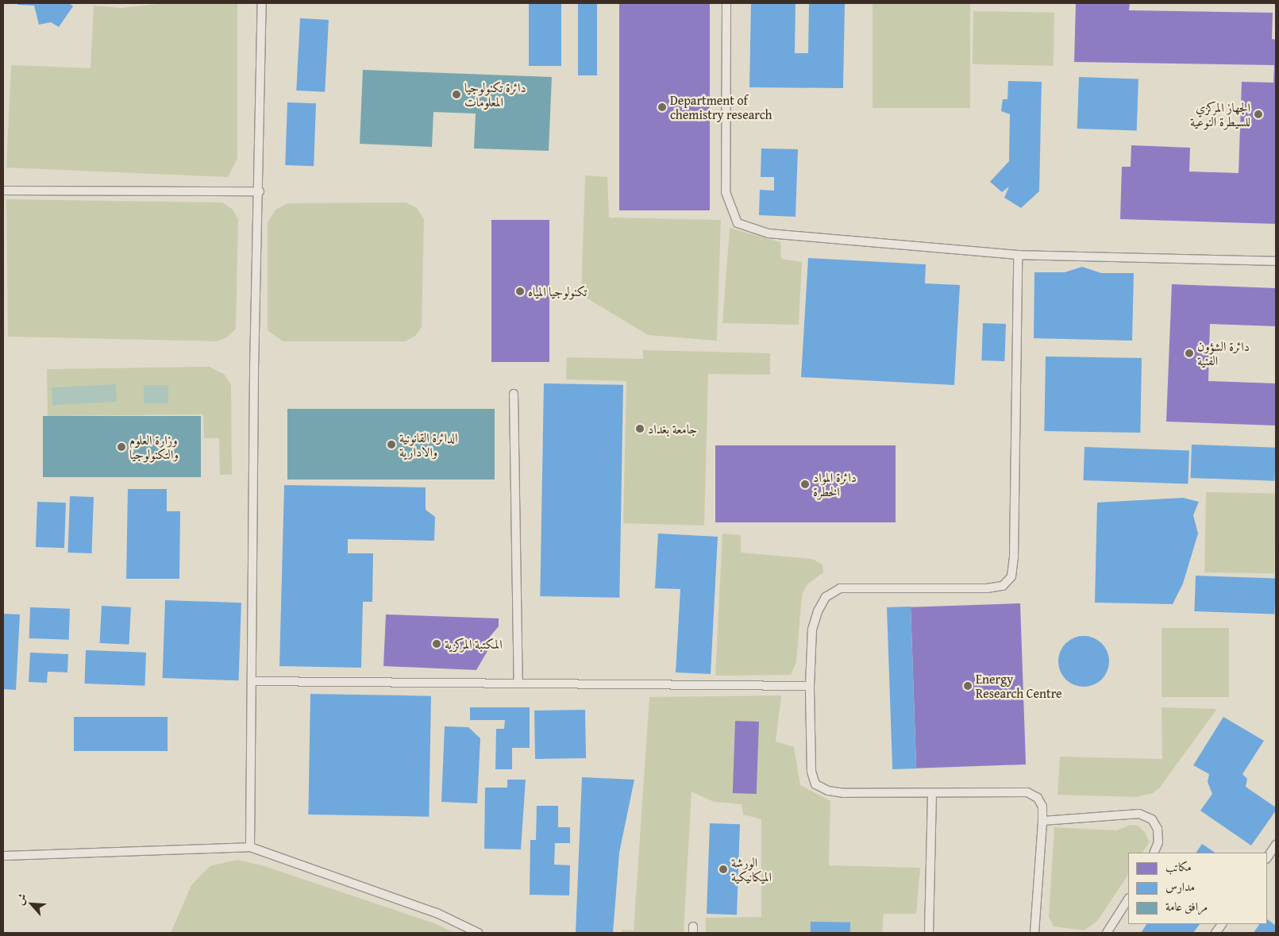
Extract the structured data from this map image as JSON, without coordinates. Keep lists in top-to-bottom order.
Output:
{
  "places": [
    "دائرة تكنولوجيا المعلومات",
    "Department of chemistry research",
    "الجهاز المركزي للسيطرة النوعية",
    "تكنولوجيا المياه",
    "دائرة الشؤون الفنية",
    "جامعة بغداد",
    "الدائرة القانونية والادارية",
    "وزارة العلوم والتكنولوجيا",
    "دائرة المواد الخطرة",
    "المكتبة المركزية",
    "Energy Research Centre",
    "الورشة الميكانيكية"
  ],
  "legend": ["مكاتب", "مدارس", "مرافق عامة"],
  "north": "top left"
}
